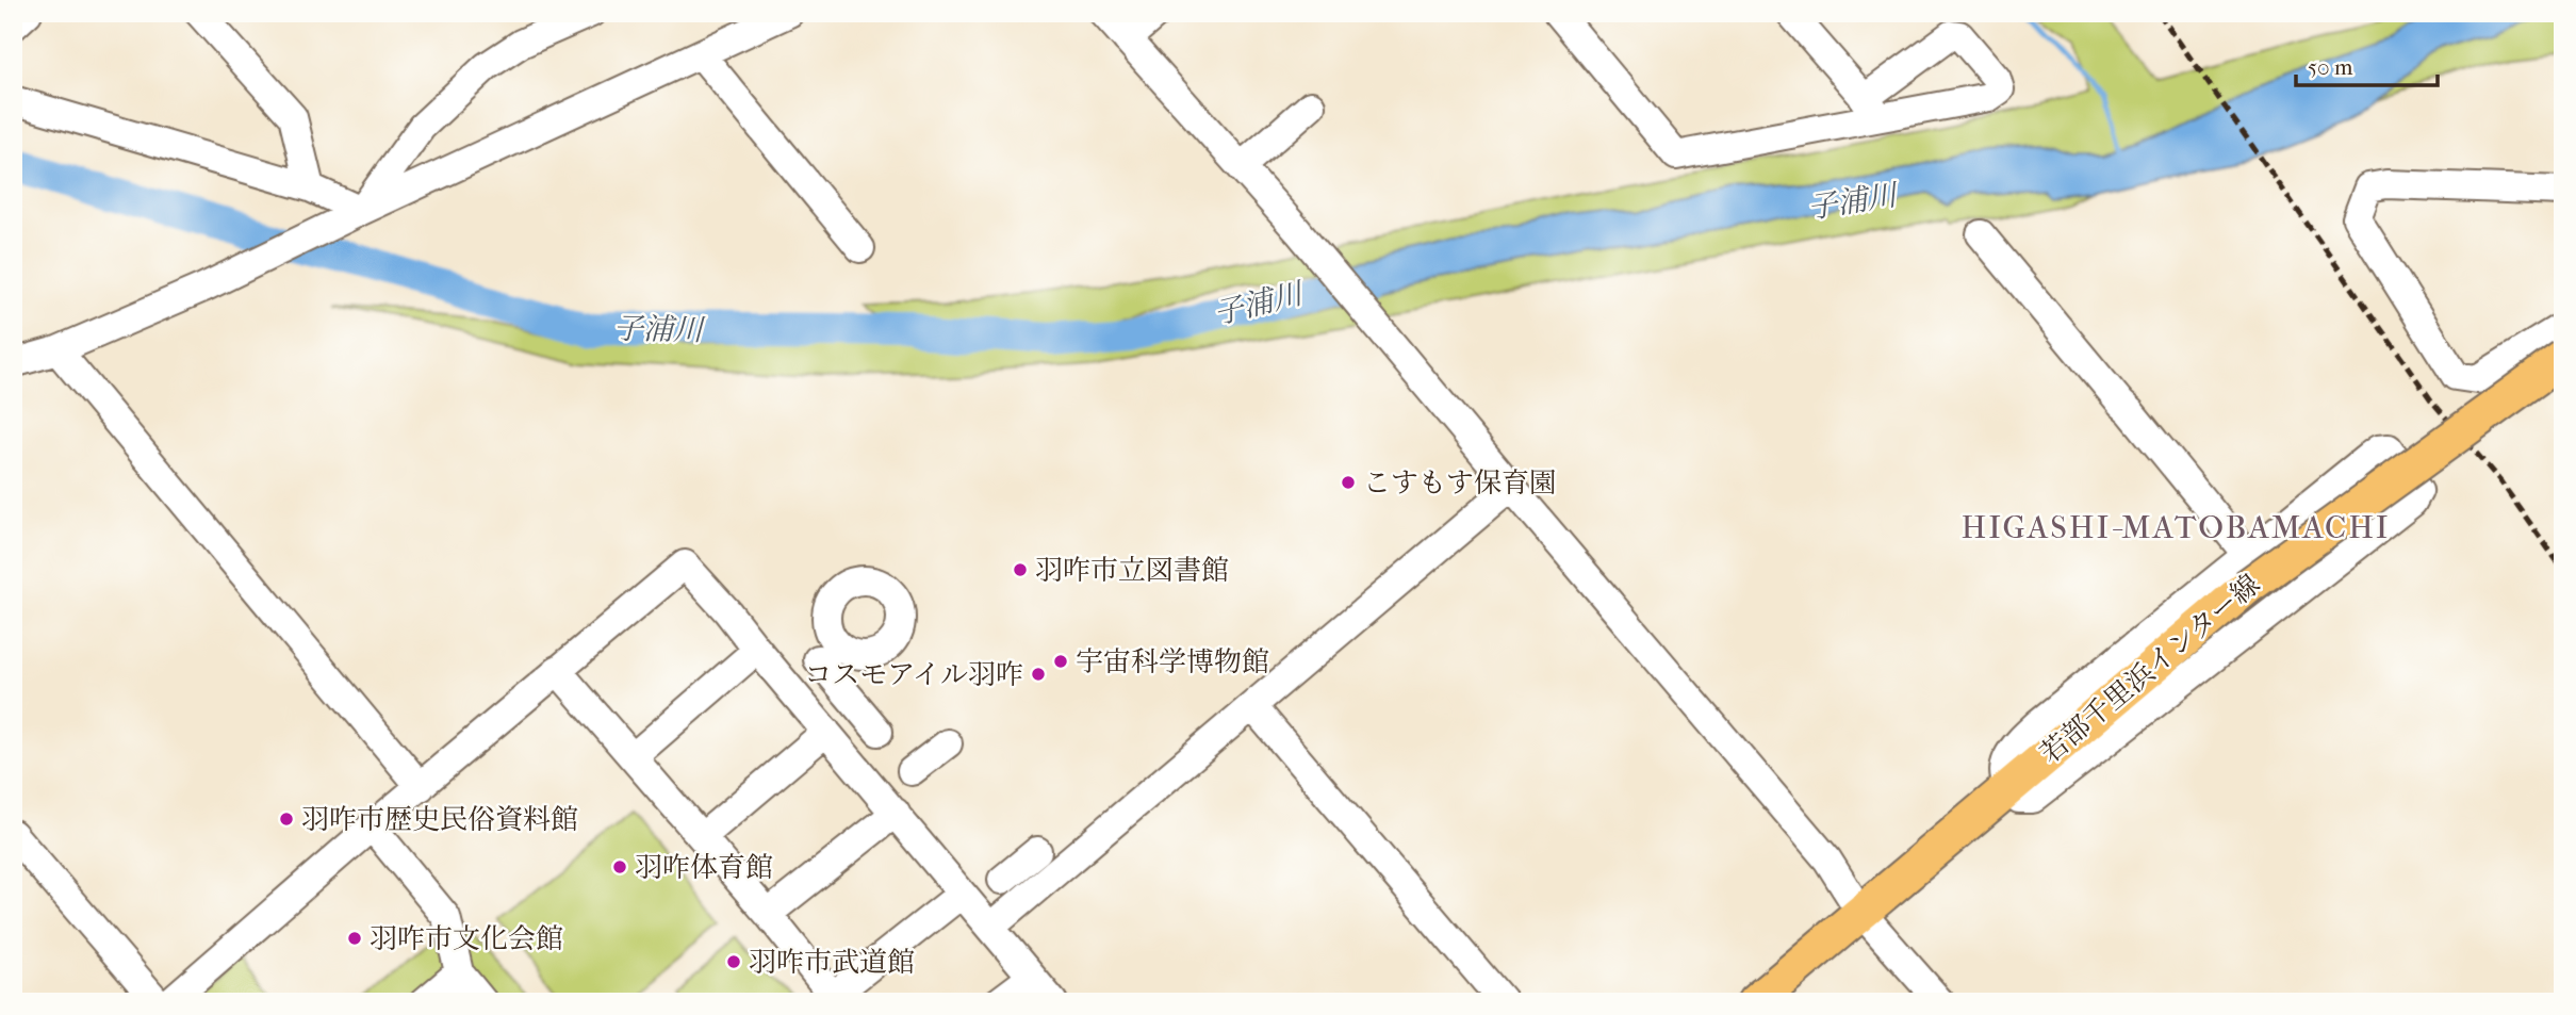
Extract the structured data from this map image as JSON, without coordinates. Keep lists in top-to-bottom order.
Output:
{
  "streets": {
    "main road": ["若部千里浜インター線"]
  },
  "districts": ["HIGASHI-MATOBAMACHI"],
  "water": ["子浦川"],
  "places": [
    "こすもす保育園",
    "羽咋市立図書館",
    "宇宙科学博物館",
    "コスモアイル羽咋",
    "羽咋市歴史民俗資料館",
    "羽咋体育館",
    "羽咋市文化会館",
    "羽咋市武道館"
  ],
  "scale_bar": "50 m"
}
